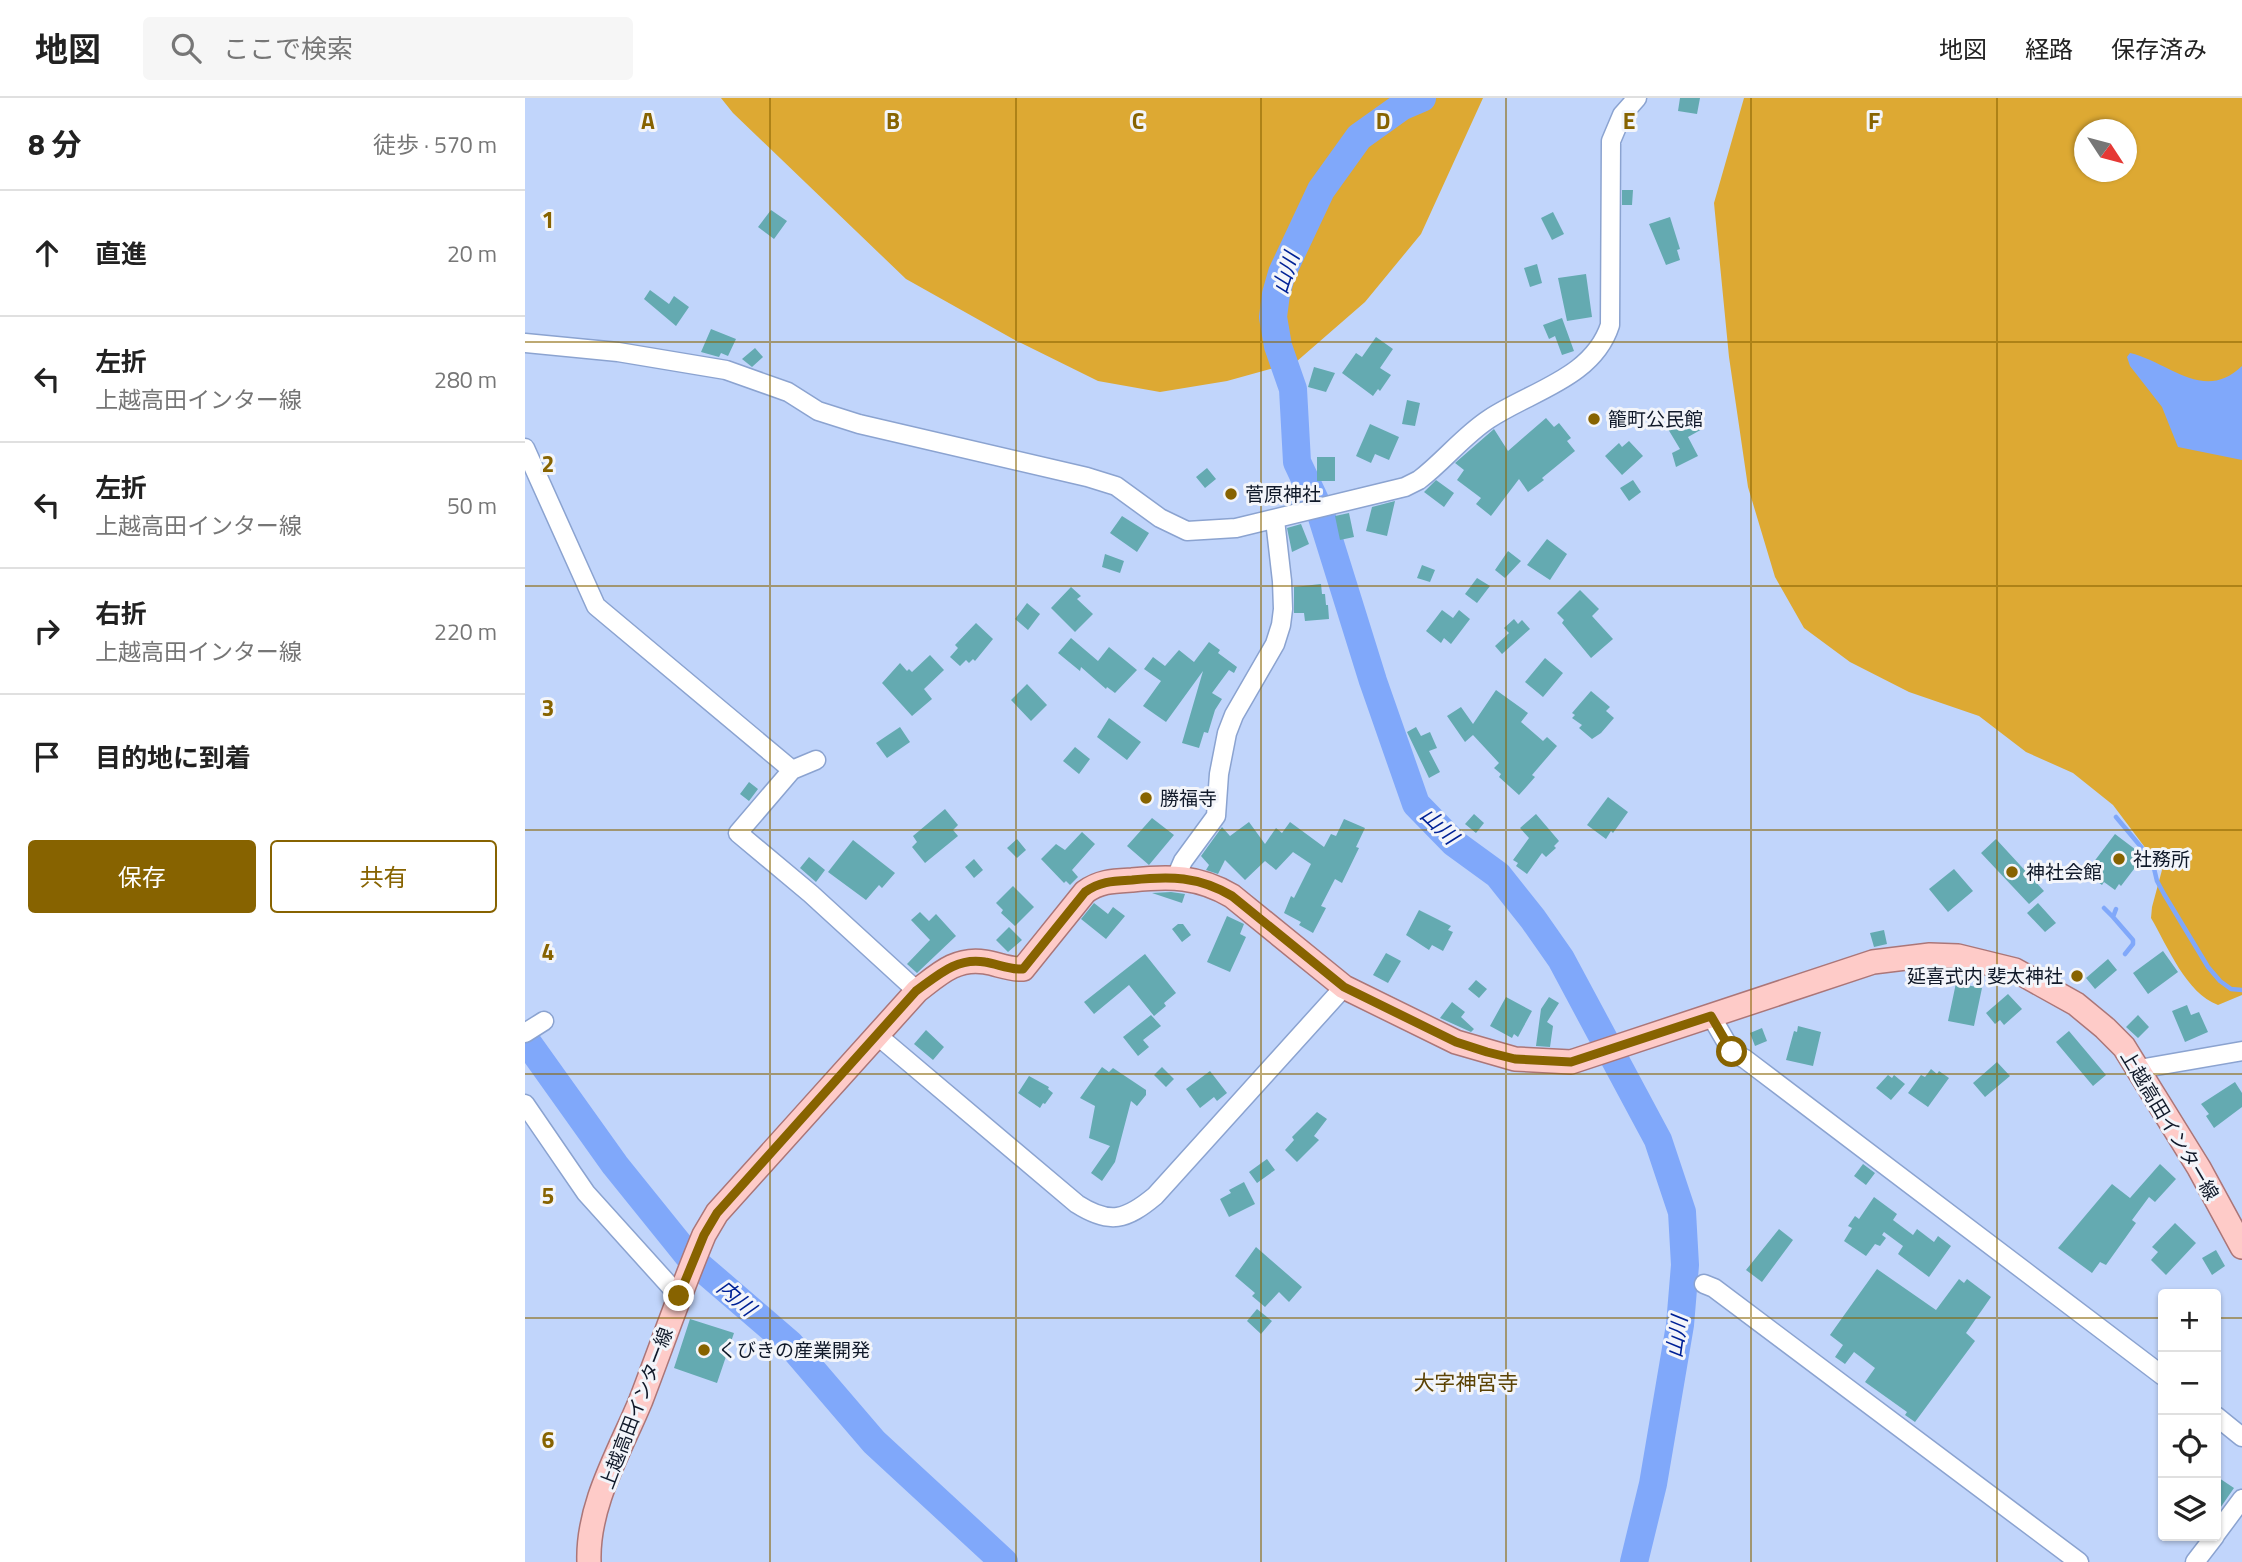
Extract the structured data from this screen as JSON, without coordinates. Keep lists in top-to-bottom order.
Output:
{
  "streets": {
    "main road": ["上越高田インター線"]
  },
  "districts": ["大字神宮寺"],
  "water": ["山川", "内川"],
  "places": [
    "籠町公民館",
    "菅原神社",
    "勝福寺",
    "社務所",
    "神社会館",
    "延喜式内 斐太神社",
    "くびきの産業開発"
  ],
  "north": "bottom right",
  "page": {
    "header": "地図",
    "search": "ここで検索",
    "nav": ["地図", "経路", "保存済み"],
    "heading": ["8 分", "徒歩 · 570 m"],
    "list": [
      ["直進", "20 m"],
      ["左折", "上越高田インター線", "280 m"],
      ["左折", "上越高田インター線", "50 m"],
      ["右折", "上越高田インター線", "220 m"],
      "目的地に到着"
    ],
    "buttons": ["保存", "共有"],
    "map_buttons": ["+", "−"]
  },
  "grid": {
    "columns": [
      "A",
      "B",
      "C",
      "D",
      "E",
      "F"
    ],
    "rows": [
      "1",
      "2",
      "3",
      "4",
      "5",
      "6"
    ]
  }
}
